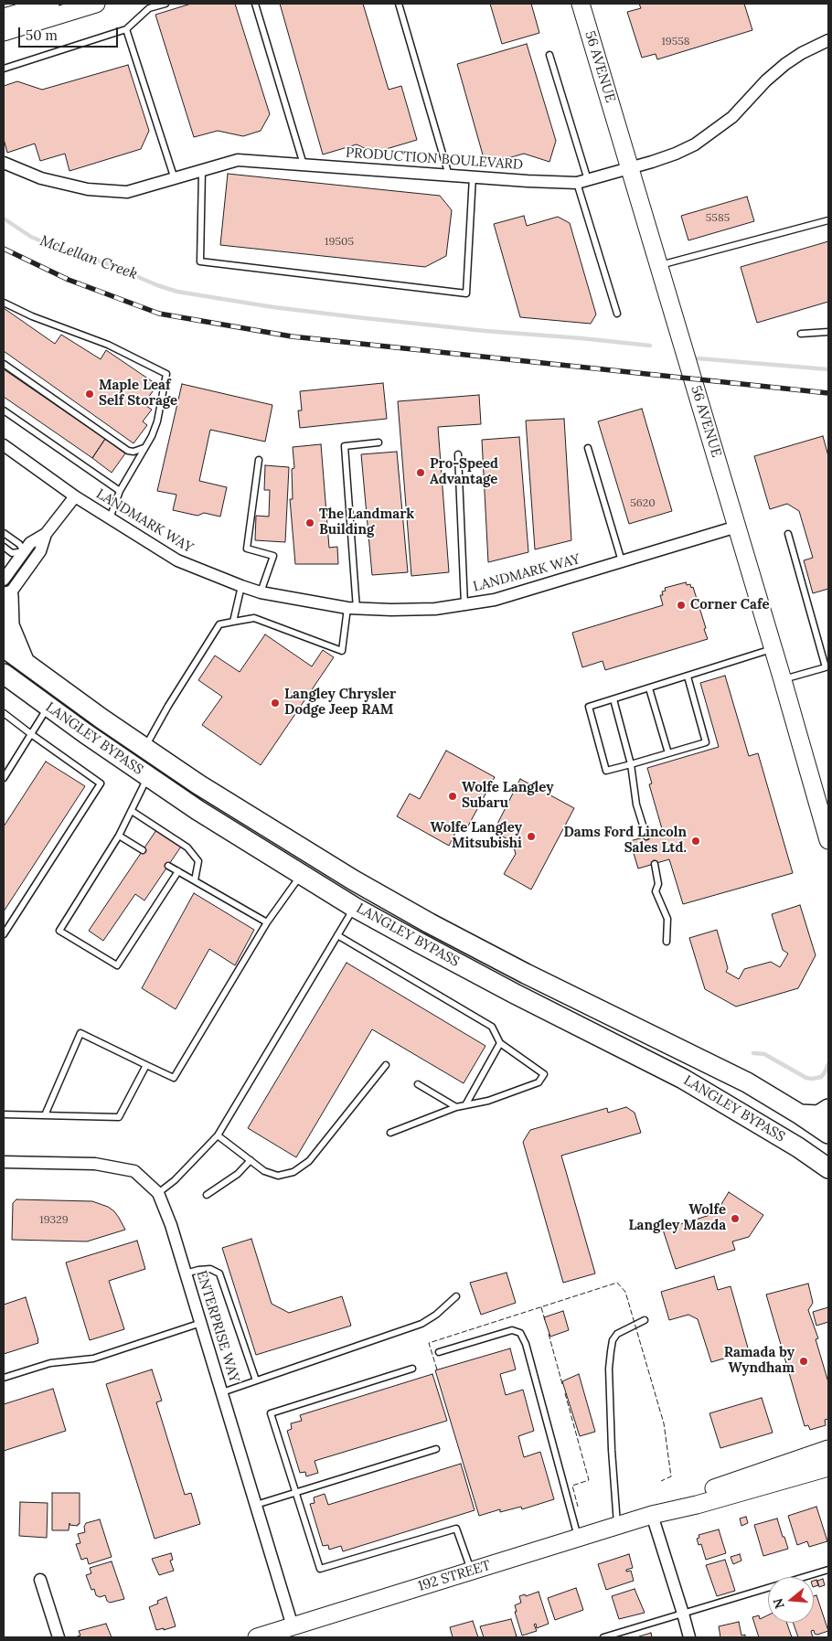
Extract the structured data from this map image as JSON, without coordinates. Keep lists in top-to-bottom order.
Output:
{
  "streets": {
    "highway": ["LANGLEY BYPASS"],
    "main road": ["56 AVENUE", "192 STREET"],
    "street": ["PRODUCTION BOULEVARD", "LANDMARK WAY", "ENTERPRISE WAY"]
  },
  "crossings": [
    ["56 AVENUE", "PRODUCTION BOULEVARD"],
    ["56 AVENUE", "LANDMARK WAY"],
    ["ENTERPRISE WAY", "192 STREET"]
  ],
  "water": ["McLellan Creek"],
  "places": [
    "Maple Leaf Self Storage",
    "Pro-Speed Advantage",
    "The Landmark Building",
    "Corner Cafe",
    "Langley Chrysler Dodge Jeep RAM",
    "Wolfe Langley Subaru",
    "Wolfe Langley Mitsubishi",
    "Dams Ford Lincoln Sales Ltd.",
    "Wolfe Langley Mazda",
    "Ramada by Wyndham"
  ],
  "house_numbers": [
    "19558",
    "5585",
    "19505",
    "5620",
    "19329"
  ],
  "scale_bar": "50 m",
  "north": "left"
}
